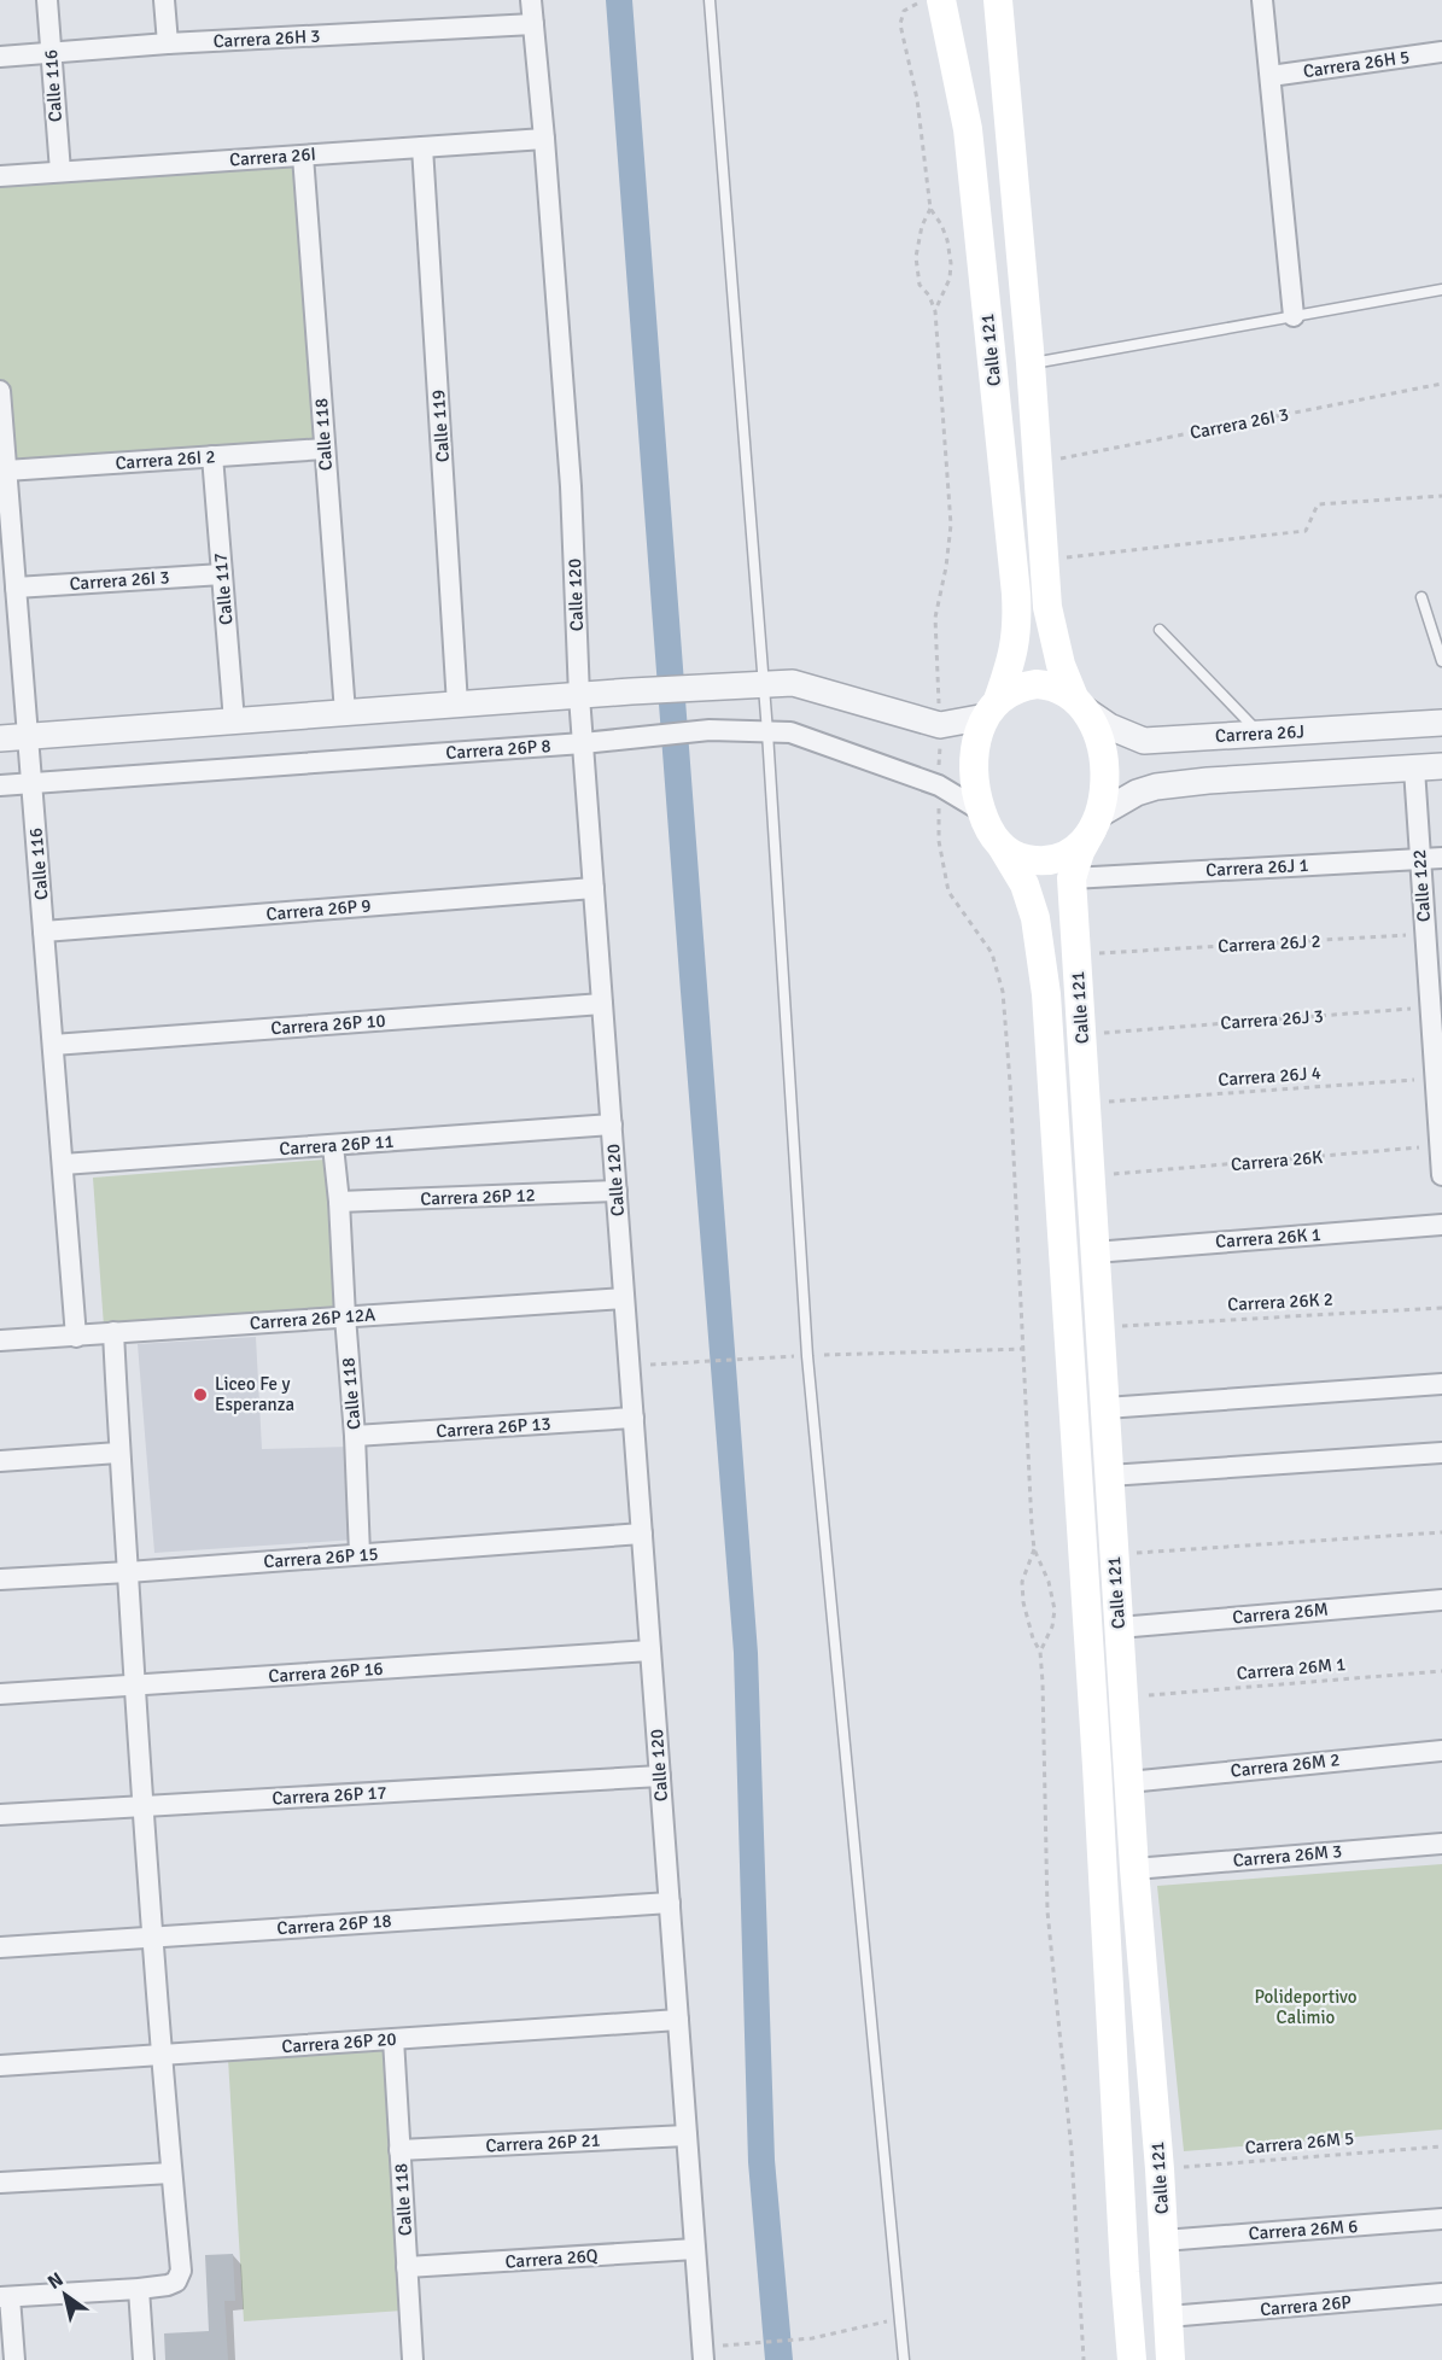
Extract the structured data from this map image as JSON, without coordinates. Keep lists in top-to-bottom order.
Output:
{
  "streets": {
    "main road": ["Calle 121"],
    "street": [
      "Carrera 26H 3",
      "Carrera 26H 5",
      "Calle 116",
      "Carrera 26I",
      "Carrera 26I 3",
      "Calle 119",
      "Calle 118",
      "Carrera 26I 2",
      "Calle 117",
      "Calle 120",
      "Carrera 26J",
      "Carrera 26P 8",
      "Carrera 26J 1",
      "Calle 122",
      "Carrera 26P 9",
      "Carrera 26P 10",
      "Carrera 26P 11",
      "Carrera 26P 12",
      "Carrera 26K 1",
      "Carrera 26P 12A",
      "Carrera 26P 13",
      "Carrera 26P 15",
      "Carrera 26M",
      "Carrera 26P 16",
      "Carrera 26M 2",
      "Carrera 26P 17",
      "Carrera 26M 3",
      "Carrera 26P 18",
      "Carrera 26P 20",
      "Carrera 26P 21",
      "Carrera 26M 6",
      "Carrera 26Q",
      "Carrera 26P"
    ],
    "path": [
      "Carrera 26J 2",
      "Carrera 26J 3",
      "Carrera 26J 4",
      "Carrera 26K",
      "Carrera 26K 2",
      "Carrera 26M 1",
      "Carrera 26M 5"
    ]
  },
  "crossings": [
    ["Carrera 26H 3", "Calle 116"],
    ["Carrera 26H 3", "Calle 120"],
    ["Calle 116", "Carrera 26I"],
    ["Calle 116", "Carrera 26I 3"],
    ["Calle 116", "Carrera 26I 2"],
    ["Calle 116", "Carrera 26P 8"],
    ["Calle 116", "Carrera 26P 9"],
    ["Calle 116", "Carrera 26P 10"],
    ["Calle 116", "Carrera 26P 11"],
    ["Calle 116", "Carrera 26P 12A"],
    ["Carrera 26I", "Calle 119"],
    ["Carrera 26I", "Calle 118"],
    ["Carrera 26I", "Calle 120"],
    ["Calle 121", "Carrera 26I 3"],
    ["Calle 121", "Carrera 26J"],
    ["Calle 121", "Carrera 26P 8"],
    ["Calle 121", "Carrera 26J 1"],
    ["Calle 121", "Carrera 26K 1"],
    ["Calle 121", "Carrera 26M"],
    ["Calle 121", "Carrera 26M 2"],
    ["Calle 121", "Carrera 26M 3"],
    ["Calle 121", "Carrera 26M 5"],
    ["Calle 121", "Carrera 26M 6"],
    ["Calle 121", "Carrera 26P"],
    ["Carrera 26I 3", "Calle 117"],
    ["Calle 118", "Carrera 26I 2"],
    ["Calle 118", "Carrera 26P 11"],
    ["Calle 118", "Carrera 26P 12"],
    ["Calle 118", "Carrera 26P 12A"],
    ["Calle 118", "Carrera 26P 13"],
    ["Calle 118", "Carrera 26P 15"],
    ["Calle 118", "Carrera 26P 20"],
    ["Calle 118", "Carrera 26P 21"],
    ["Calle 118", "Carrera 26Q"],
    ["Carrera 26I 2", "Calle 117"],
    ["Calle 120", "Carrera 26P 8"],
    ["Calle 120", "Carrera 26P 9"],
    ["Calle 120", "Carrera 26P 10"],
    ["Calle 120", "Carrera 26P 11"],
    ["Calle 120", "Carrera 26P 12"],
    ["Calle 120", "Carrera 26P 12A"],
    ["Calle 120", "Carrera 26P 13"],
    ["Calle 120", "Carrera 26P 15"],
    ["Calle 120", "Carrera 26P 16"],
    ["Calle 120", "Carrera 26P 17"],
    ["Calle 120", "Carrera 26P 18"],
    ["Calle 120", "Carrera 26P 20"],
    ["Calle 120", "Carrera 26P 21"],
    ["Calle 120", "Carrera 26Q"],
    ["Carrera 26J", "Carrera 26P 8"],
    ["Carrera 26J 1", "Calle 122"],
    ["Calle 122", "Carrera 26J 2"],
    ["Calle 122", "Carrera 26J 3"],
    ["Calle 122", "Carrera 26J 4"],
    ["Calle 122", "Carrera 26K"]
  ],
  "parks": ["Polideportivo Calimio"],
  "places": ["Liceo Fe y Esperanza"],
  "north": "top left"
}
